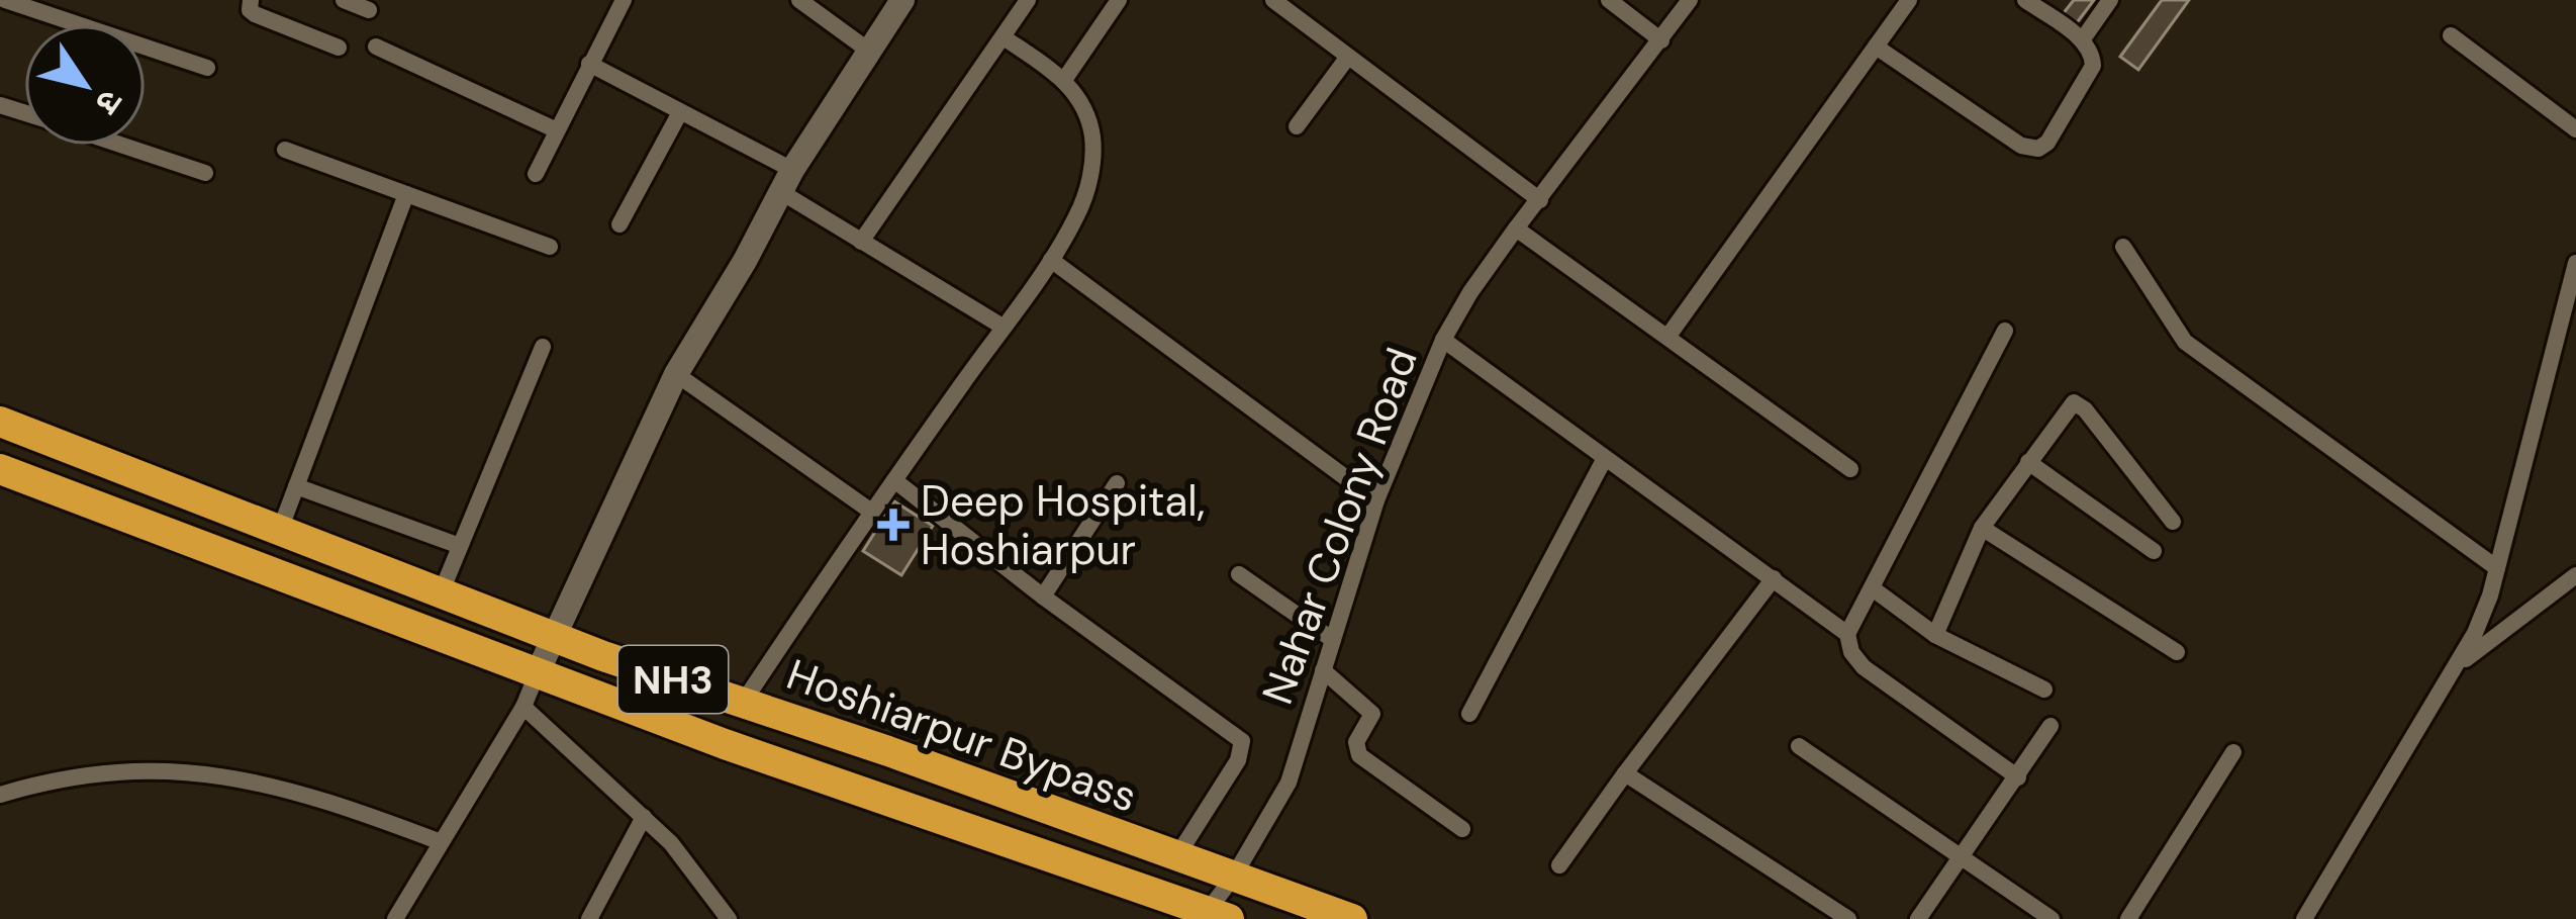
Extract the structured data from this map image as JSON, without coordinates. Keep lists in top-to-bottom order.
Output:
{
  "streets": {
    "highway": ["NH3", "Hoshiarpur Bypass"],
    "street": ["Nahar Colony Road"]
  },
  "crossings": [
    ["Nahar Colony Road", "NH3"],
    ["Nahar Colony Road", "Hoshiarpur Bypass"]
  ],
  "places": {
    "health": ["Deep Hospital, Hoshiarpur"]
  },
  "north": "bottom right"
}
